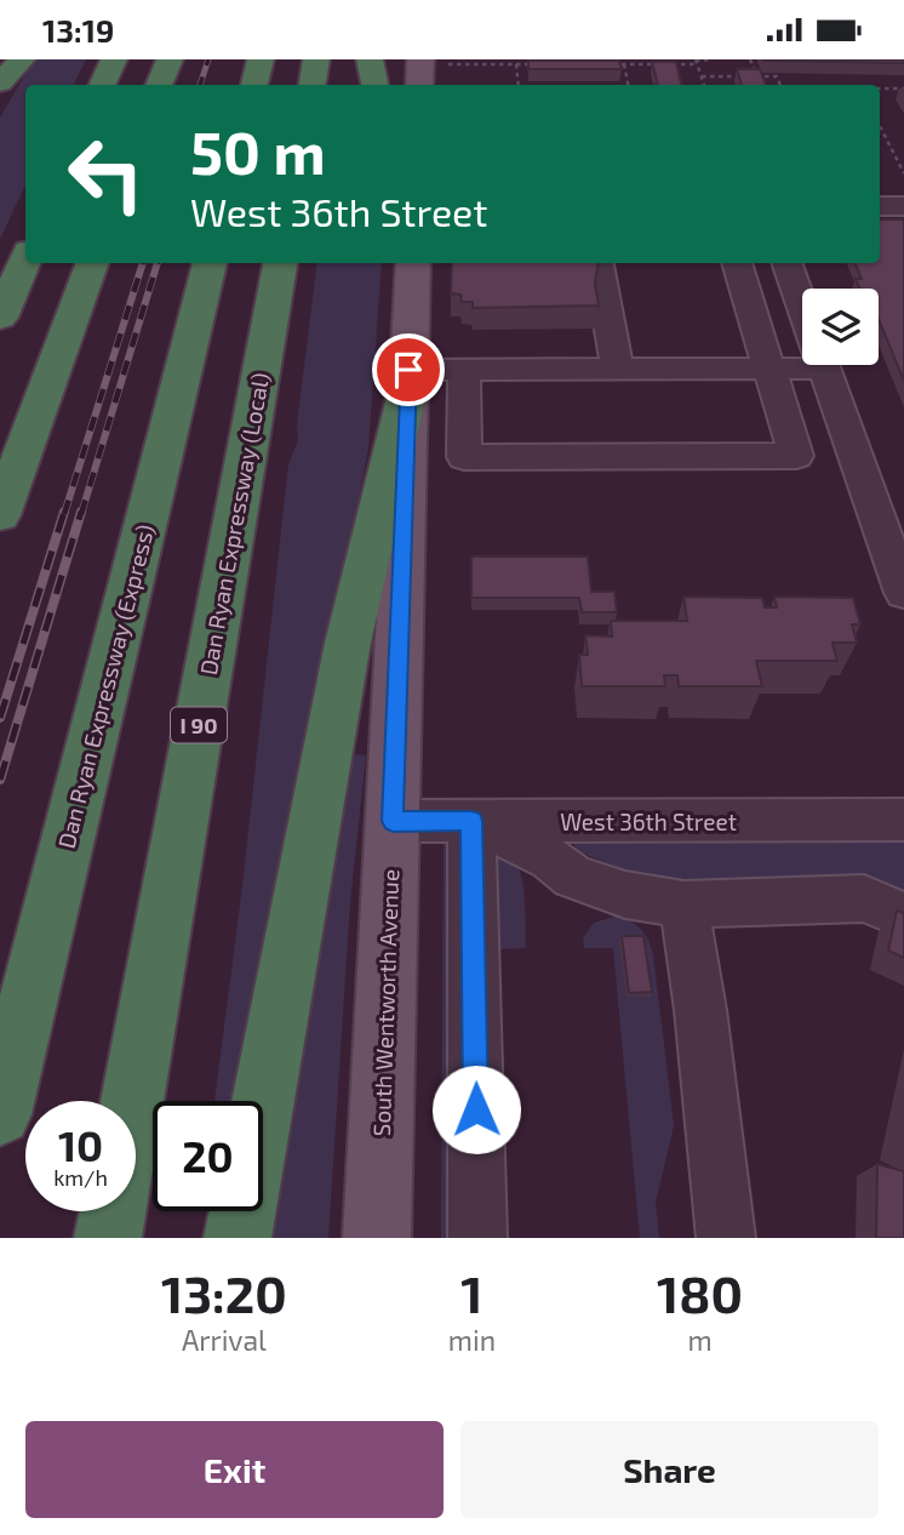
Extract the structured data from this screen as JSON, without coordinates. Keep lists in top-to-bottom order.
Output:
{
  "streets": {
    "highway": ["Dan Ryan Expressway (Local)", "Dan Ryan Expressway (Express)", "I 90"],
    "main road": ["South Wentworth Avenue"],
    "street": ["West 36th Street"]
  },
  "crossings": [
    ["West 36th Street", "South Wentworth Avenue"]
  ],
  "page": {
    "status": "13:19",
    "turn": ["50 m", "West 36th Street"],
    "speed": "10 km/h",
    "limit": "20",
    "eta": [
      "13:20",
      "Arrival",
      "1",
      "min",
      "180",
      "m"
    ],
    "buttons": ["Exit", "Share"]
  }
}
